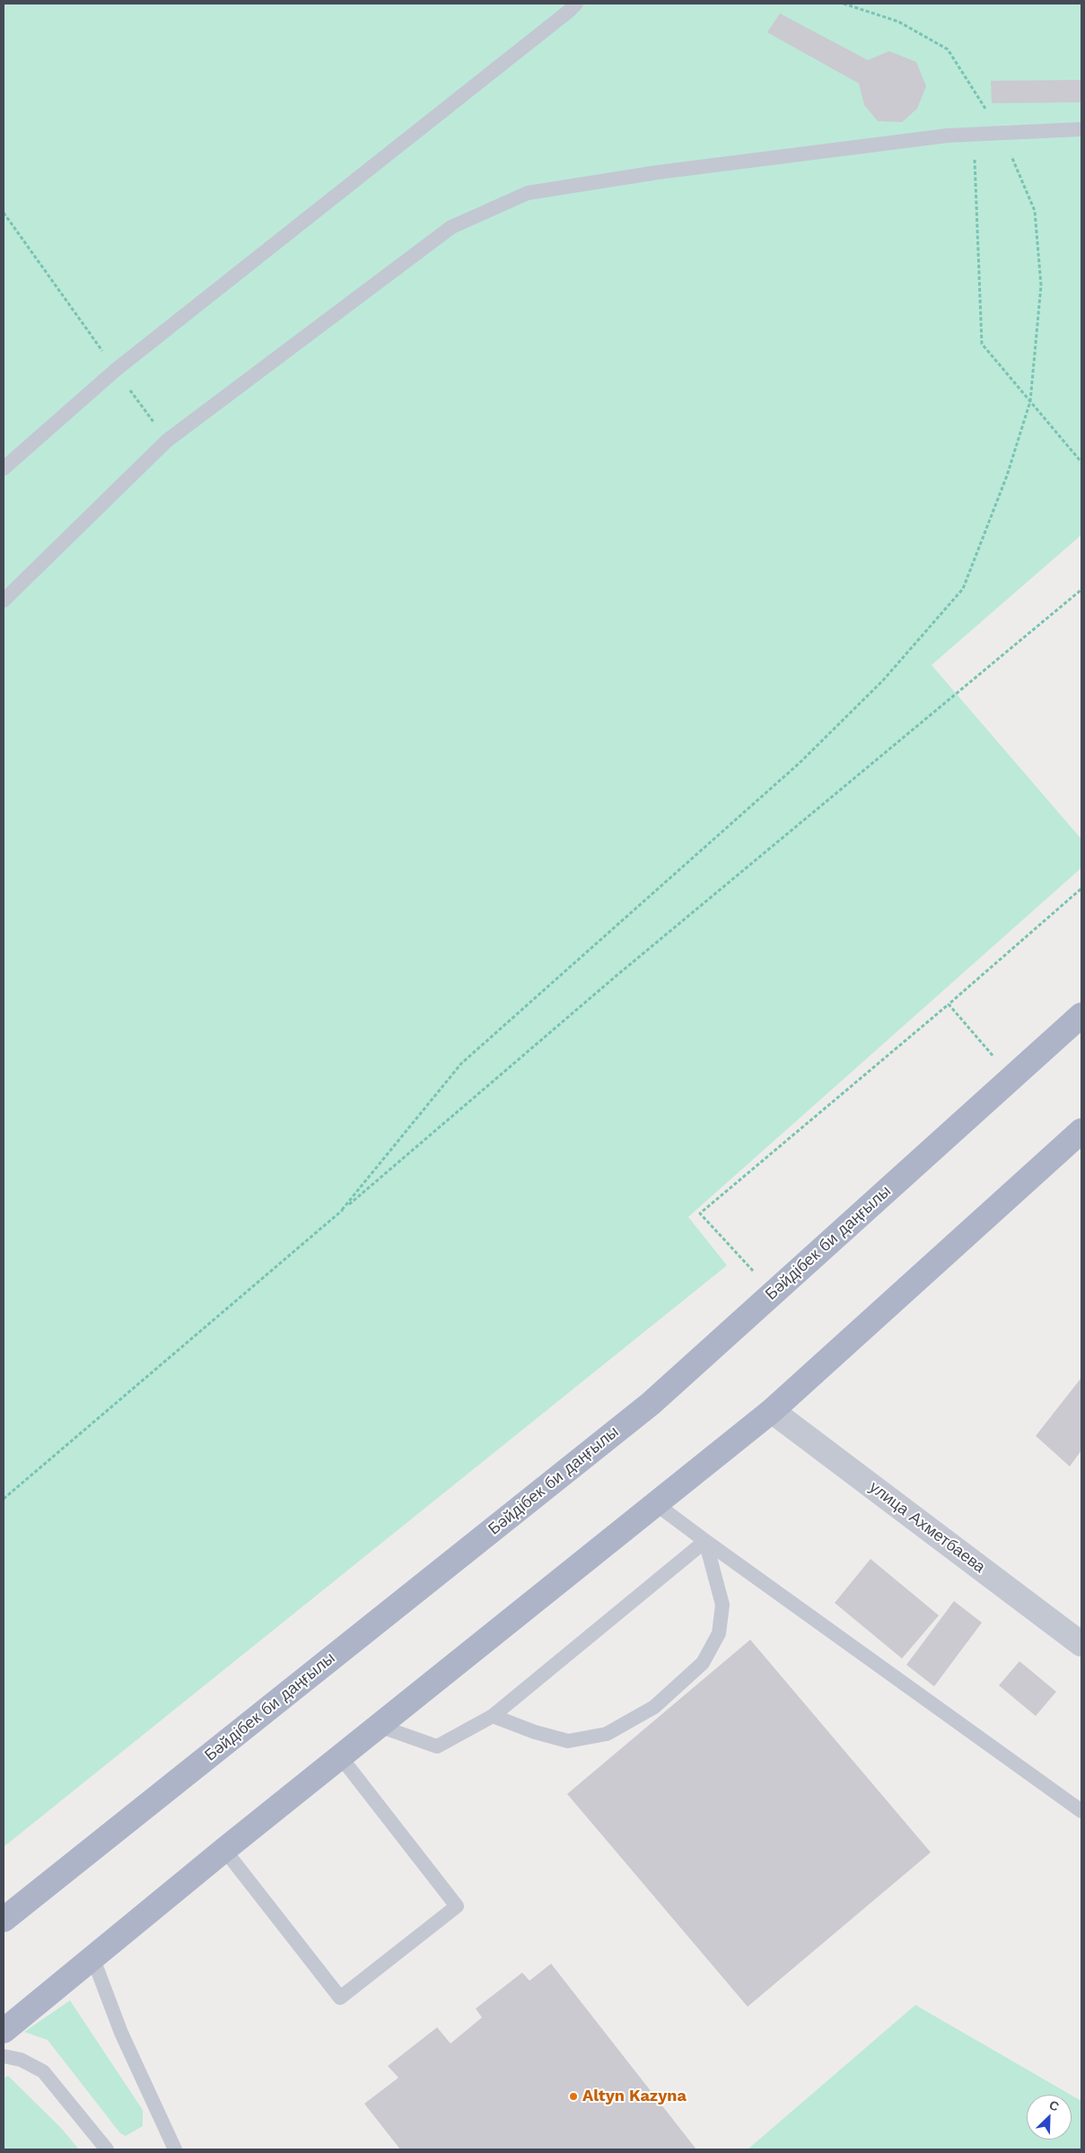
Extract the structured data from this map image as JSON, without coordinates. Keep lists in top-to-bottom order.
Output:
{
  "streets": {
    "main road": ["Бәйдібек би даңғылы"],
    "street": ["улица Ахметбаева"]
  },
  "places": ["Altyn Kazyna"],
  "north": "top right"
}
